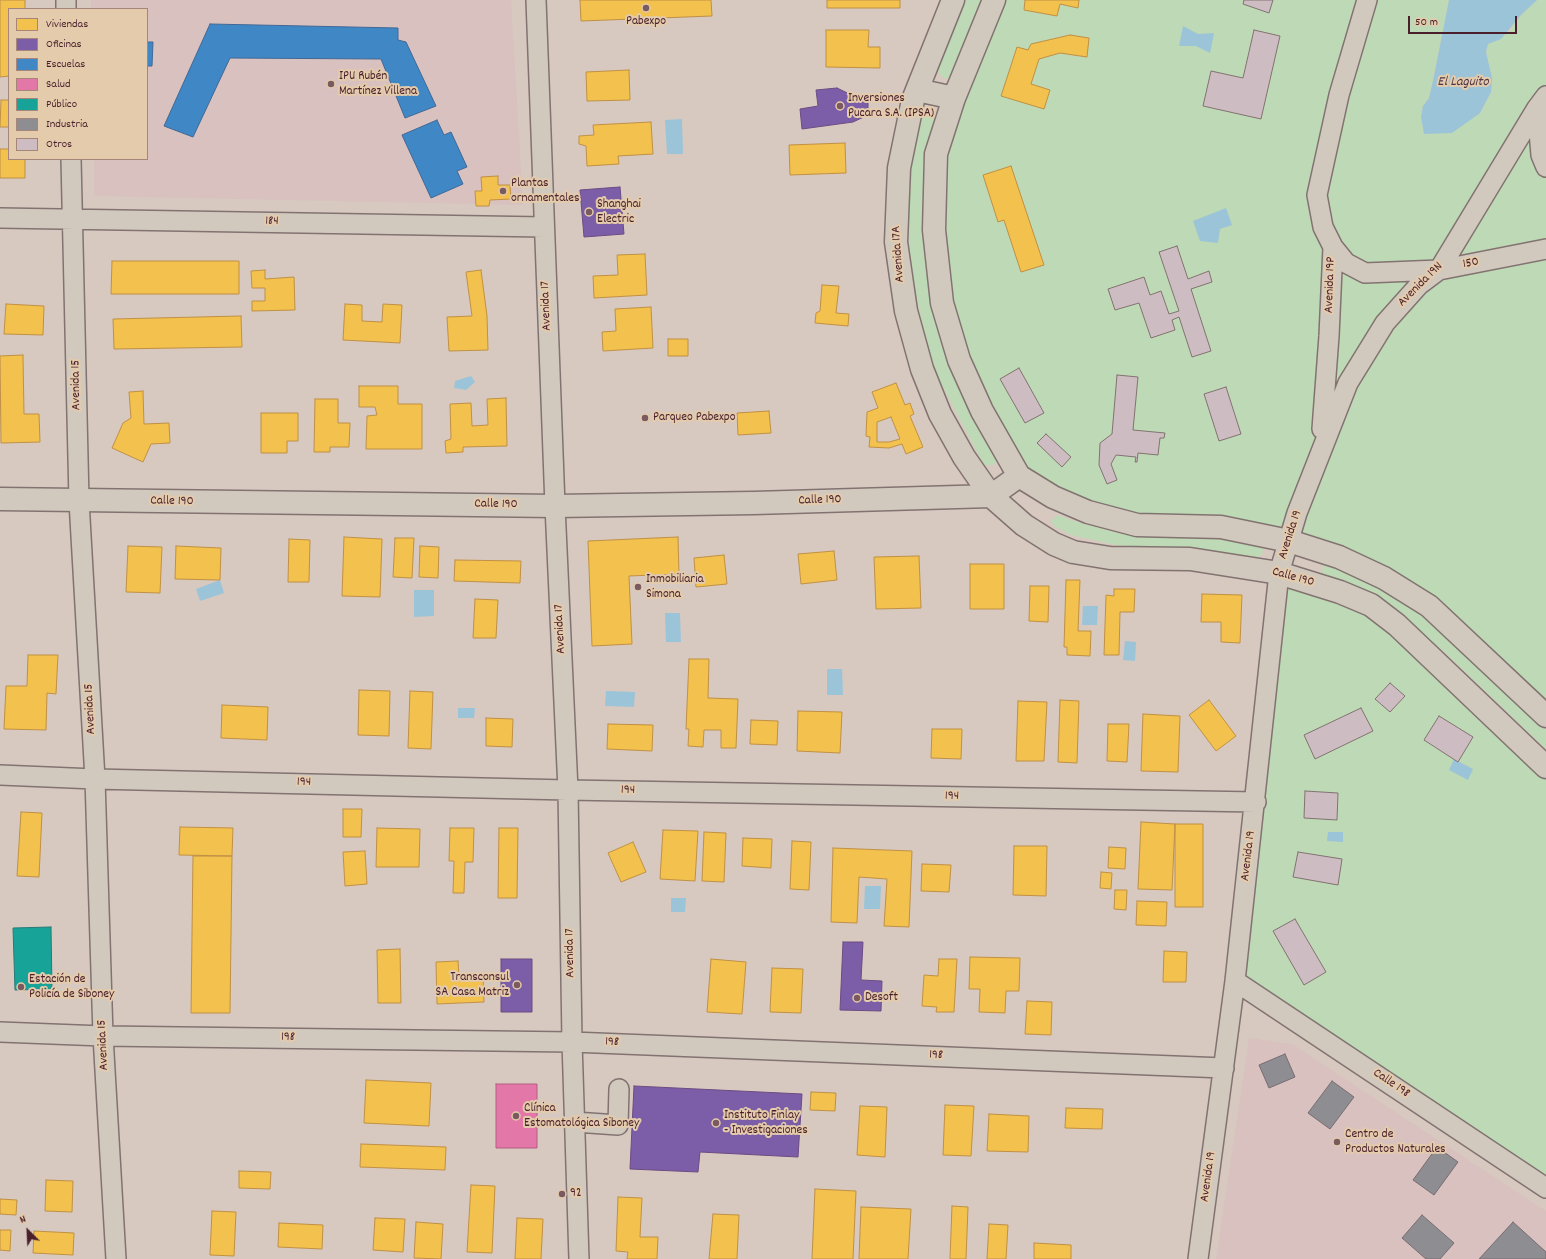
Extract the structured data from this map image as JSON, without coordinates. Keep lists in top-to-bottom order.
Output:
{
  "streets": {
    "main road": ["Avenida 17A", "Calle 190"],
    "street": [
      "184",
      "150",
      "Avenida 19P",
      "Avenida 19N",
      "Avenida 17",
      "Avenida 15",
      "Avenida 19",
      "194",
      "198",
      "Calle 198"
    ]
  },
  "crossings": [
    ["184", "Avenida 17"],
    ["184", "Avenida 15"],
    ["Avenida 17A", "Calle 190"],
    ["150", "Avenida 19P"],
    ["150", "Avenida 19N"],
    ["Avenida 19P", "Avenida 19N"],
    ["Avenida 19P", "Avenida 19"],
    ["Avenida 19N", "Avenida 19"],
    ["Avenida 17", "Calle 190"],
    ["Avenida 17", "194"],
    ["Avenida 17", "198"],
    ["Avenida 15", "Calle 190"],
    ["Avenida 15", "194"],
    ["Avenida 15", "198"],
    ["Calle 190", "Avenida 19"],
    ["Avenida 19", "194"],
    ["Avenida 19", "198"],
    ["Avenida 19", "Calle 198"]
  ],
  "water": ["El Laguito"],
  "places": [
    "Pabexpo",
    "IPU Rubén Martínez Villena",
    "Inversiones Pucara S.A. (IPSA)",
    "Plantas ornamentales",
    "Shanghai Electric",
    "Parqueo Pabexpo",
    "Inmobiliaria Simona",
    "Transconsul SA Casa Matriz",
    "Estación de Policía de Siboney",
    "Desoft",
    "Clínica Estomatológica Siboney",
    "Instituto Finlay - Investigaciones",
    "Centro de Productos Naturales",
    "92"
  ],
  "legend": [
    "Viviendas",
    "Oficinas",
    "Escuelas",
    "Salud",
    "Público",
    "Industria",
    "Otros"
  ],
  "scale_bar": "50 m",
  "north": "top left"
}
